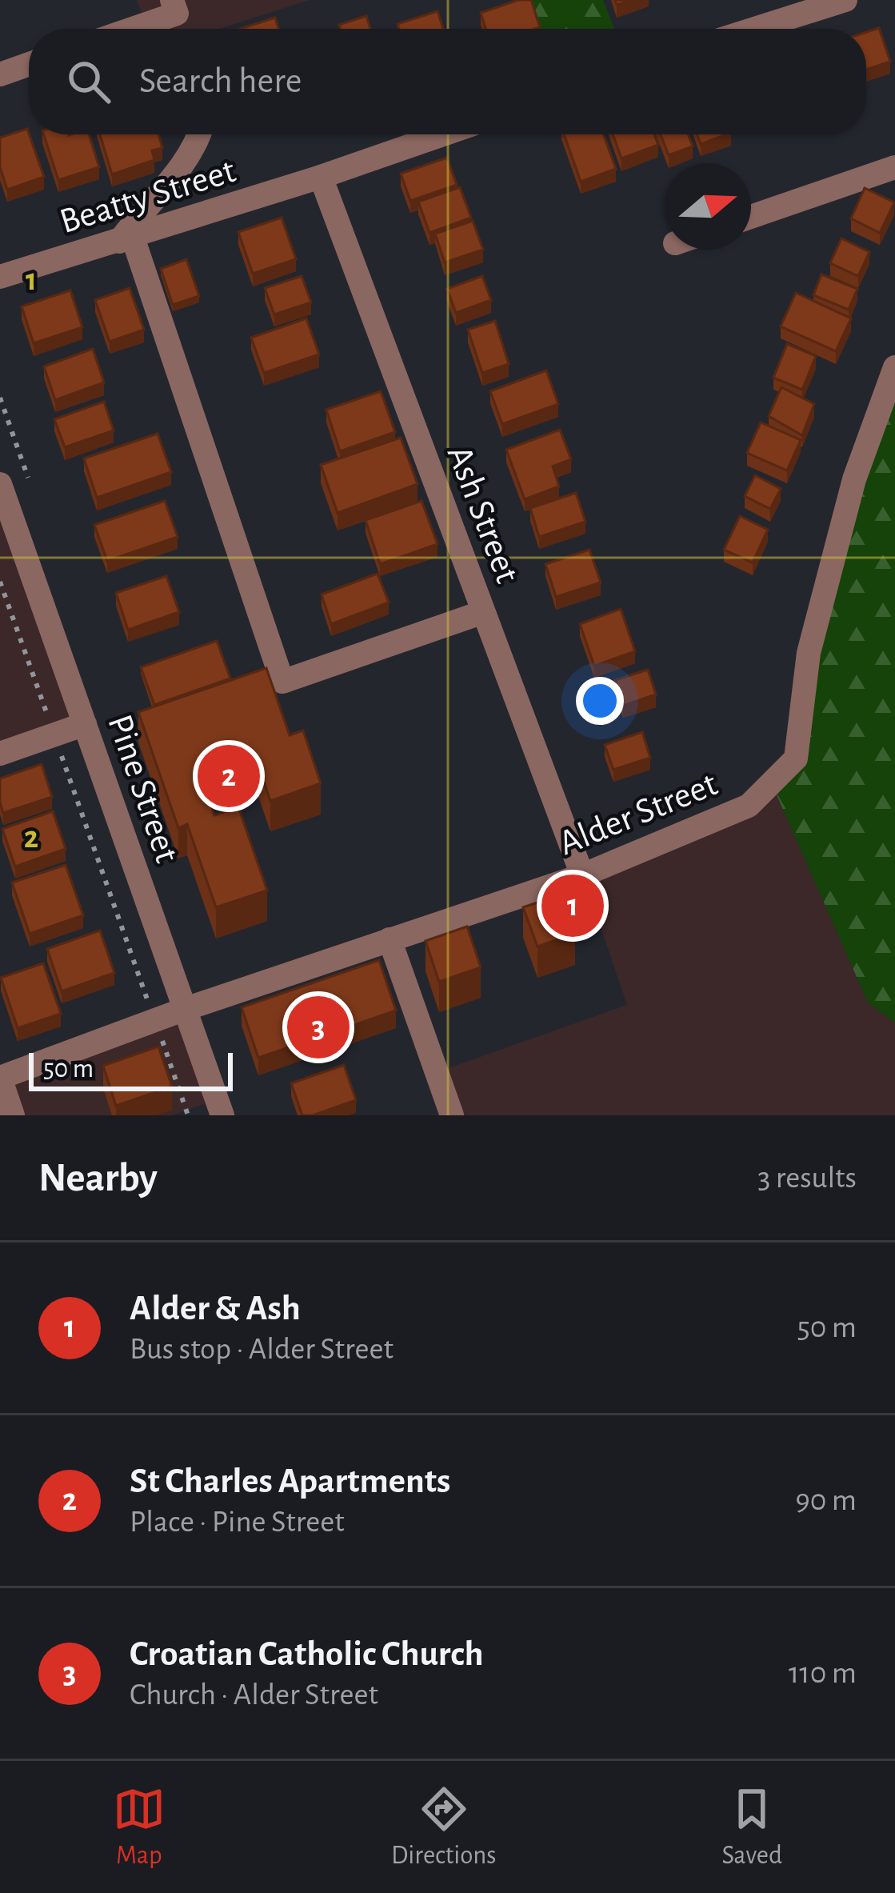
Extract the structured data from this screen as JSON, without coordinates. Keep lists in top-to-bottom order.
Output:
{
  "streets": {
    "street": [
      "Beatty Street",
      "Ash Street",
      "Pine Street",
      "Alder Street"
    ]
  },
  "crossings": [
    ["Beatty Street", "Ash Street"],
    ["Ash Street", "Alder Street"],
    ["Pine Street", "Alder Street"]
  ],
  "scale_bar": "50 m",
  "north": "right",
  "page": {
    "search": "Search here",
    "pins": ["2", "1", "3"],
    "scale": "50 m",
    "heading": ["Nearby", "3 results"],
    "list": [
      {
        "mark": "1",
        "name": "Alder & Ash",
        "note": "Bus stop · Alder Street",
        "value": "50 m"
      },
      {
        "mark": "2",
        "name": "St Charles Apartments",
        "note": "Place · Pine Street",
        "value": "90 m"
      },
      {
        "mark": "3",
        "name": "Croatian Catholic Church",
        "note": "Church · Alder Street",
        "value": "110 m"
      }
    ],
    "nav": ["Map", "Directions", "Saved"]
  },
  "grid": {
    "rows": ["1", "2"]
  }
}
